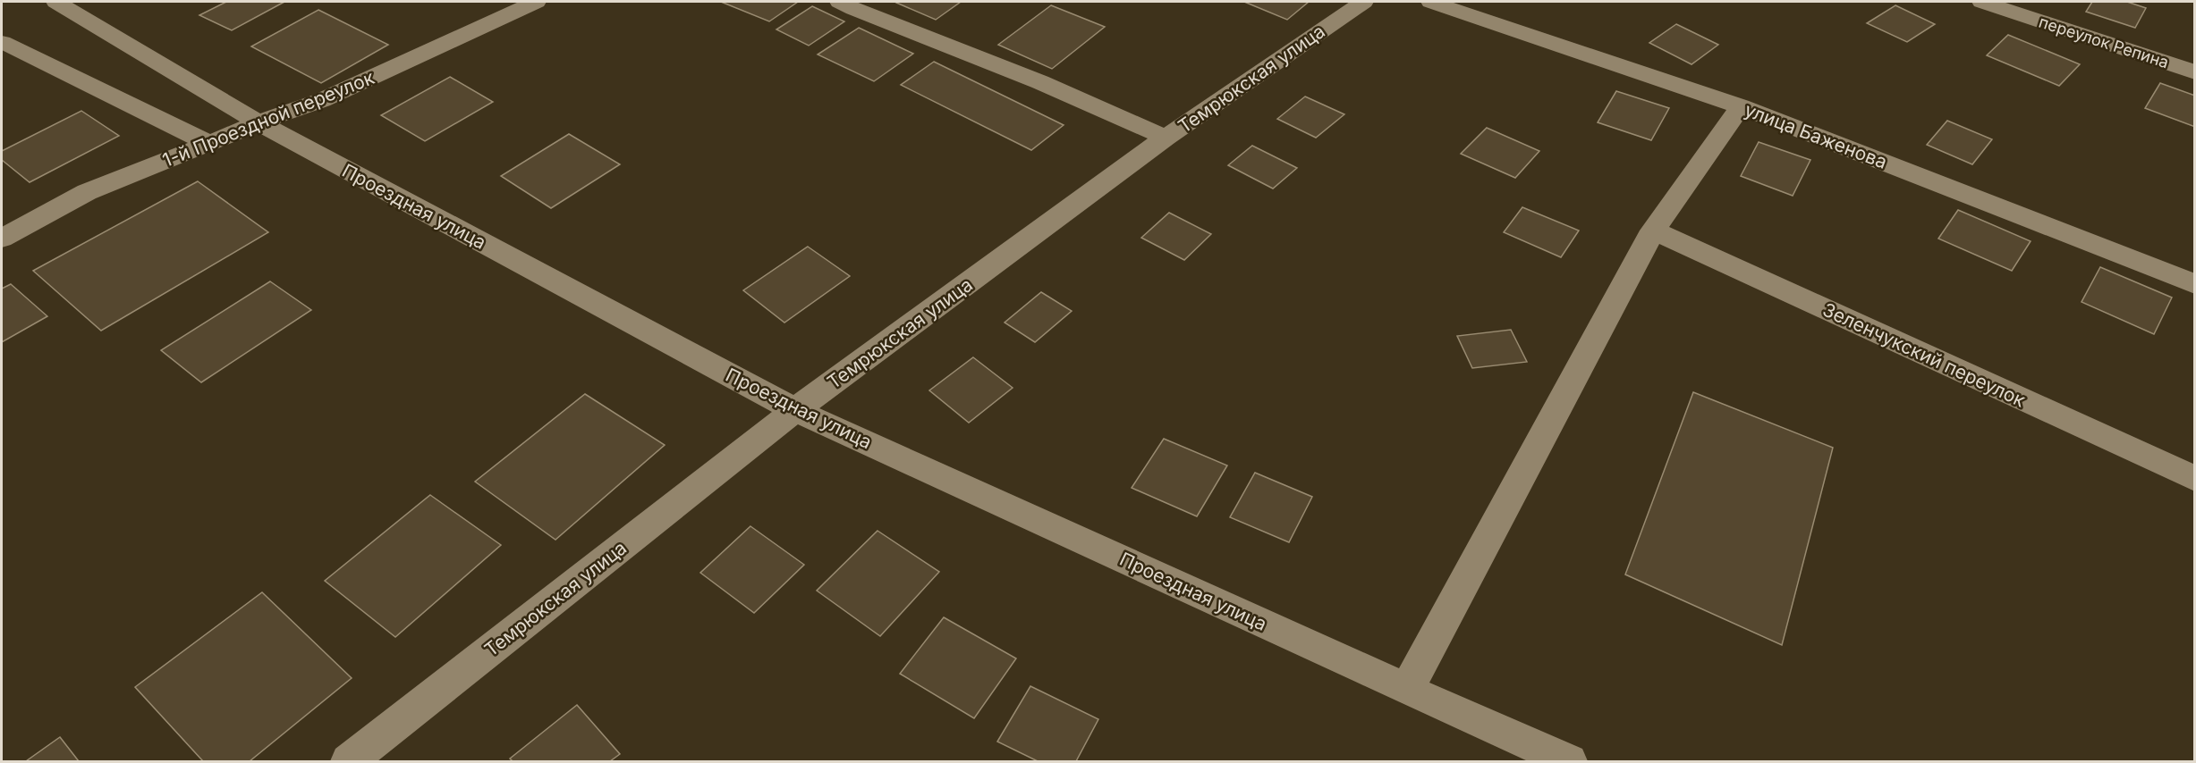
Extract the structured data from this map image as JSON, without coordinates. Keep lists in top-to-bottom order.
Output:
{
  "streets": {
    "street": [
      "переулок Репина",
      "Темрюкская улица",
      "1-й Проездной переулок",
      "улица Баженова",
      "Проездная улица",
      "Зеленчукский переулок"
    ]
  },
  "crossings": [
    ["Темрюкская улица", "Проездная улица"],
    ["1-й Проездной переулок", "Проездная улица"]
  ]
}
